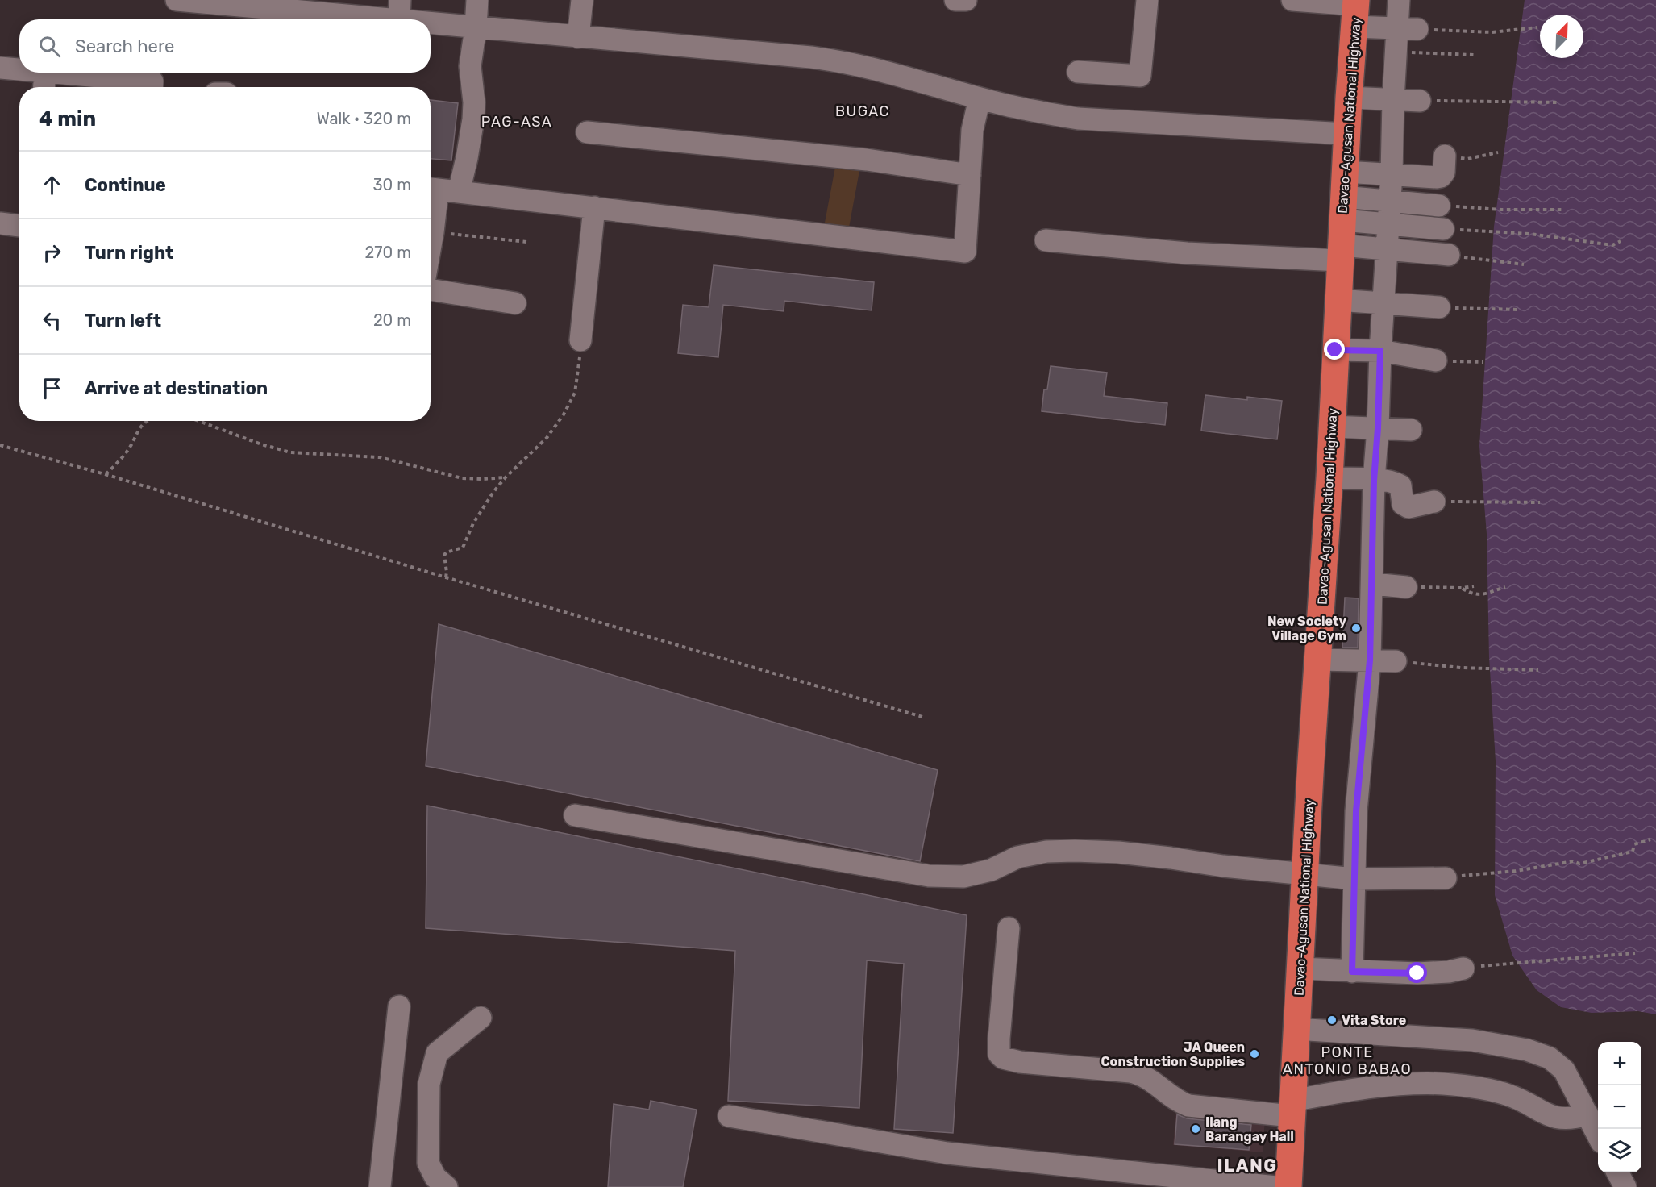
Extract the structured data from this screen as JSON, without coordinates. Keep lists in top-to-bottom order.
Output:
{
  "streets": {
    "highway": ["Davao-Agusan National Highway"]
  },
  "districts": [
    "BUGAC",
    "PAG-ASA",
    "PONTE ANTONIO BABAO",
    "ILANG"
  ],
  "places": [
    "New Society Village Gym",
    "Vita Store",
    "JA Queen Construction Supplies",
    "Ilang Barangay Hall"
  ],
  "north": "top right",
  "page": {
    "search": "Search here",
    "heading": ["4 min", "Walk · 320 m"],
    "list": [
      ["Continue", "30 m"],
      ["Turn right", "270 m"],
      ["Turn left", "20 m"],
      "Arrive at destination"
    ],
    "map_buttons": ["+", "−"]
  }
}
